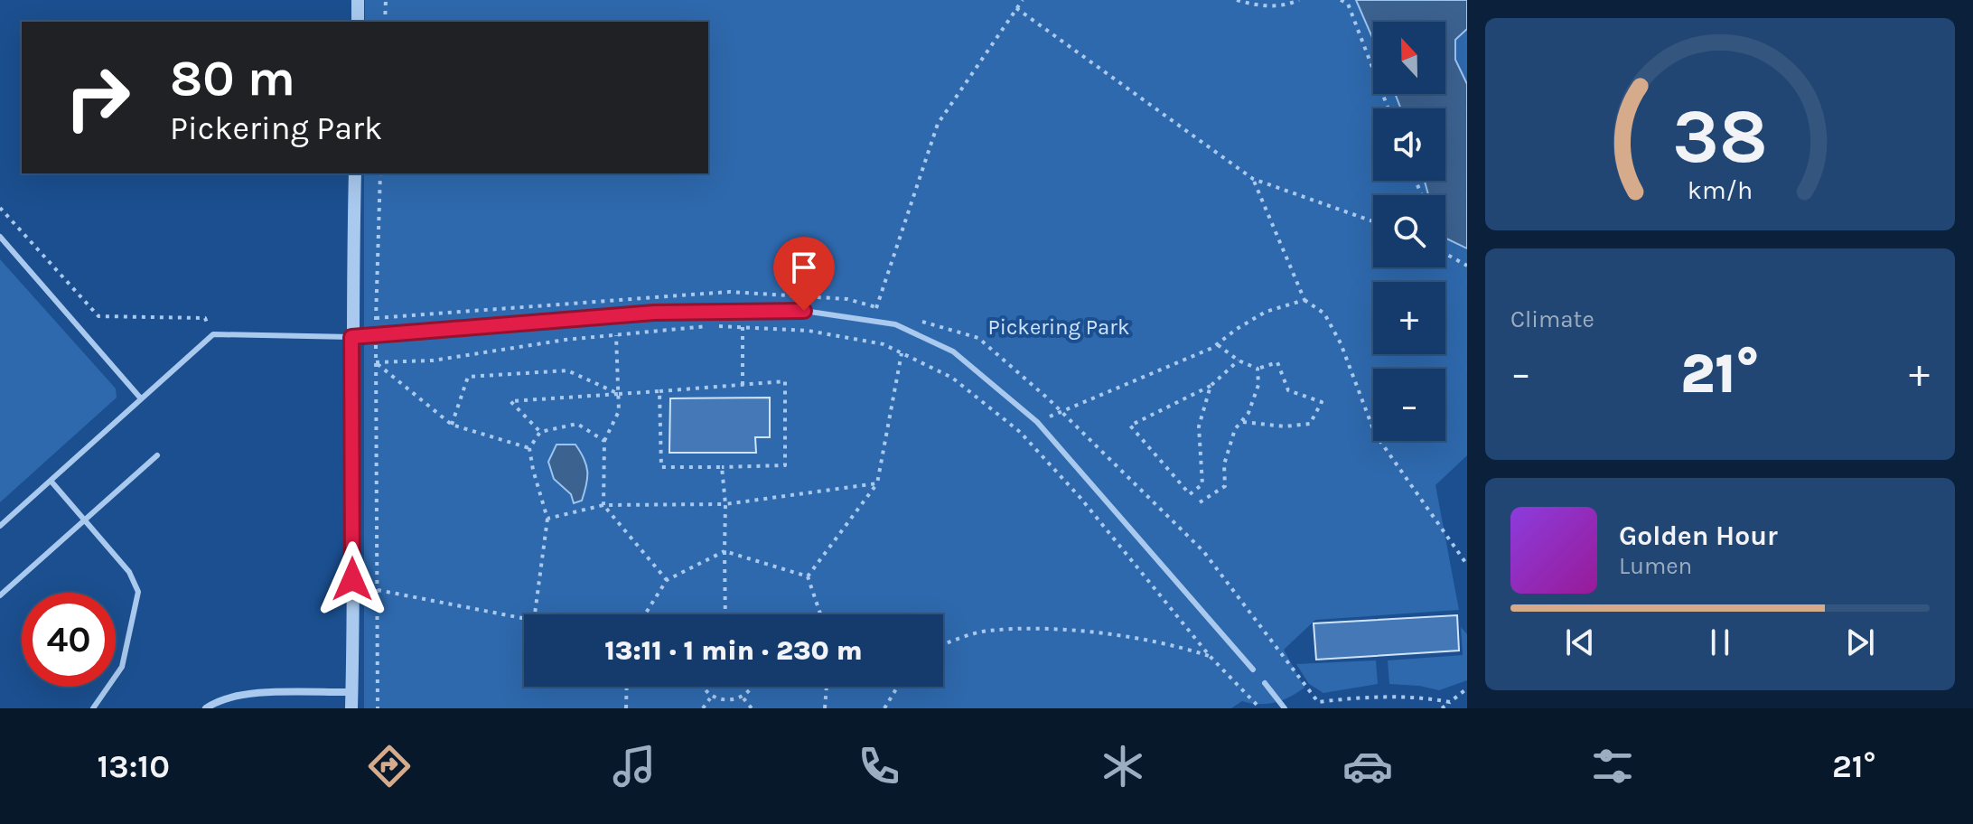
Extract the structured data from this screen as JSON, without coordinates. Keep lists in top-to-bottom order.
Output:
{
  "parks": ["Pickering Park"],
  "north": "top",
  "page": {
    "map_buttons": ["+", "−"],
    "turn": ["80 m", "Pickering Park"],
    "tile": "Climate",
    "heat": ["−", "21°", "+"],
    "song": ["Golden Hour", "Lumen"],
    "limit": "40",
    "trip": "13:11 · 1 min · 230 m",
    "tabs": ["13:10", "21°"],
    "gauge": ["38", "km/h"]
  }
}
